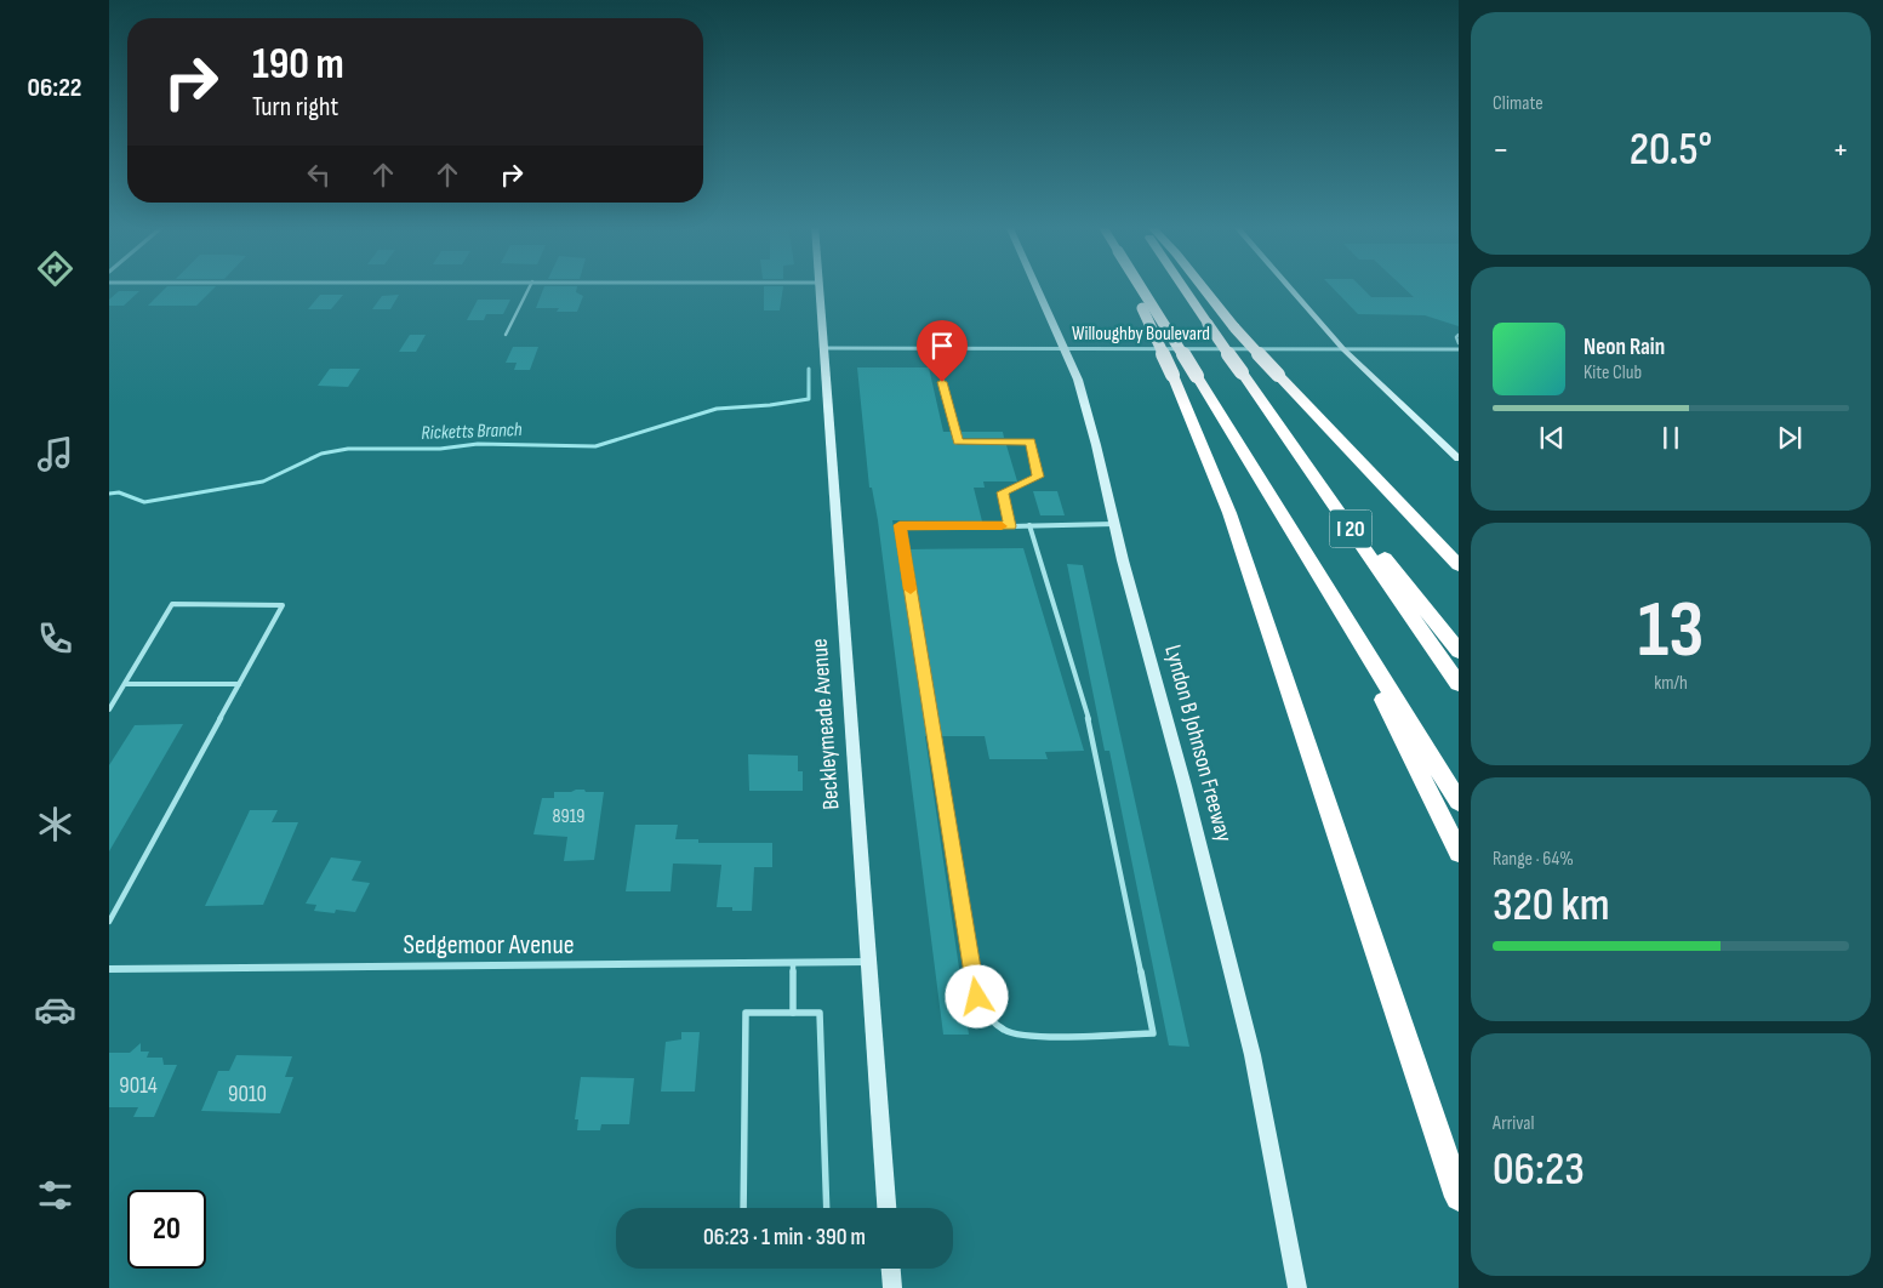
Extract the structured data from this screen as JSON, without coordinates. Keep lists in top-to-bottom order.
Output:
{
  "streets": {
    "highway": ["I 20"],
    "main road": ["Beckleymeade Avenue", "Lyndon B Johnson Freeway"],
    "street": ["Willoughby Boulevard", "Sedgemoor Avenue"]
  },
  "crossings": [
    ["Willoughby Boulevard", "Beckleymeade Avenue"],
    ["Willoughby Boulevard", "Lyndon B Johnson Freeway"],
    ["Beckleymeade Avenue", "Sedgemoor Avenue"]
  ],
  "water": ["Ricketts Branch"],
  "house_numbers": ["8919", "9014", "9010"],
  "page": {
    "tabs": "06:22",
    "tile": [
      "Climate",
      ["13", "km/h"],
      ["Range · 64%", "320 km"],
      ["Arrival", "06:23"]
    ],
    "turn": ["190 m", "Turn right"],
    "heat": ["−", "20.5°", "+"],
    "song": ["Neon Rain", "Kite Club"],
    "limit": "20",
    "trip": "06:23 · 1 min · 390 m"
  }
}
